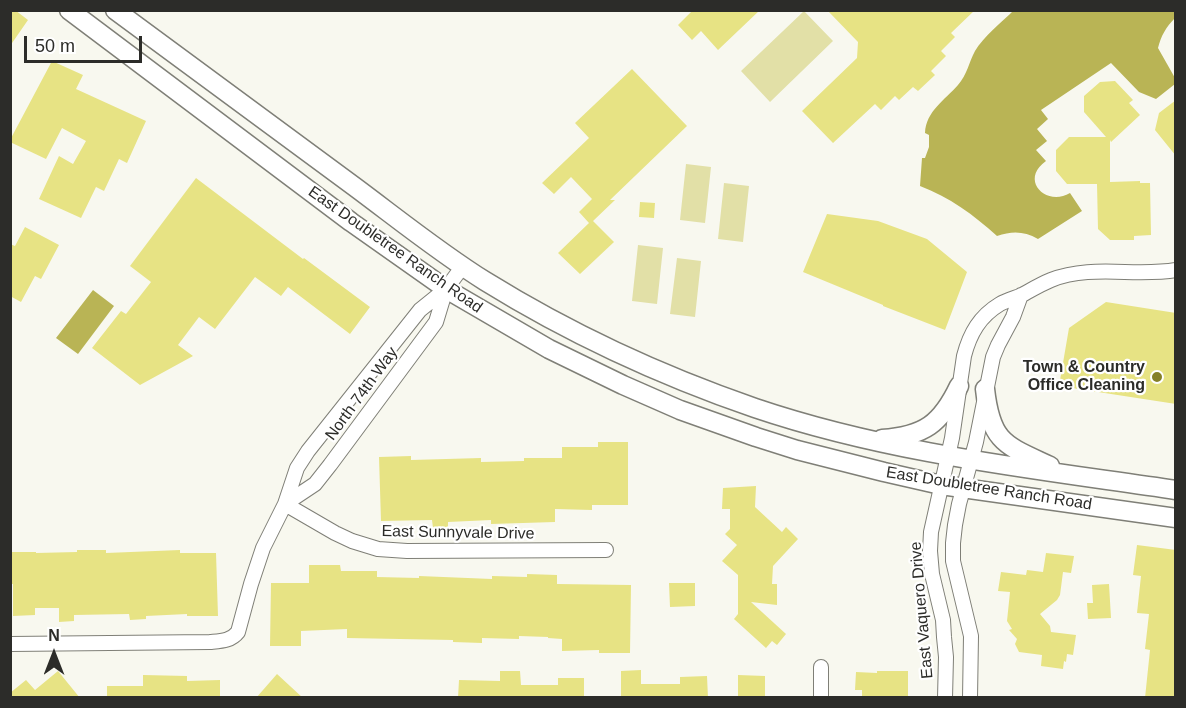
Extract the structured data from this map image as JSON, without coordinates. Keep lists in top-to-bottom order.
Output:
{
  "streets": {
    "main road": ["East Doubletree Ranch Road"],
    "street": ["North 74th Way", "East Sunnyvale Drive", "East Vaquero Drive"]
  },
  "crossings": [
    ["East Doubletree Ranch Road", "North 74th Way"],
    ["East Doubletree Ranch Road", "East Vaquero Drive"],
    ["North 74th Way", "East Sunnyvale Drive"]
  ],
  "places": ["Town & Country Office Cleaning"],
  "scale_bar": "50 m",
  "north": "top"
}
